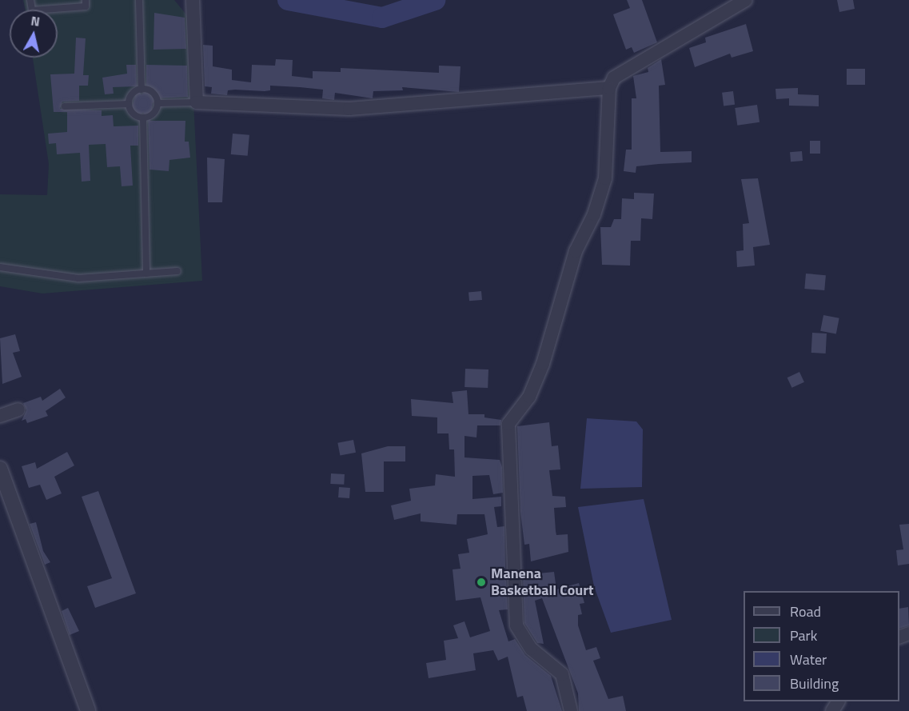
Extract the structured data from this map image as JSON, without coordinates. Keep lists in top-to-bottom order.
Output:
{
  "places": ["Manena Basketball Court"],
  "legend": [
    "Road",
    "Park",
    "Water",
    "Building"
  ],
  "north": "top"
}
